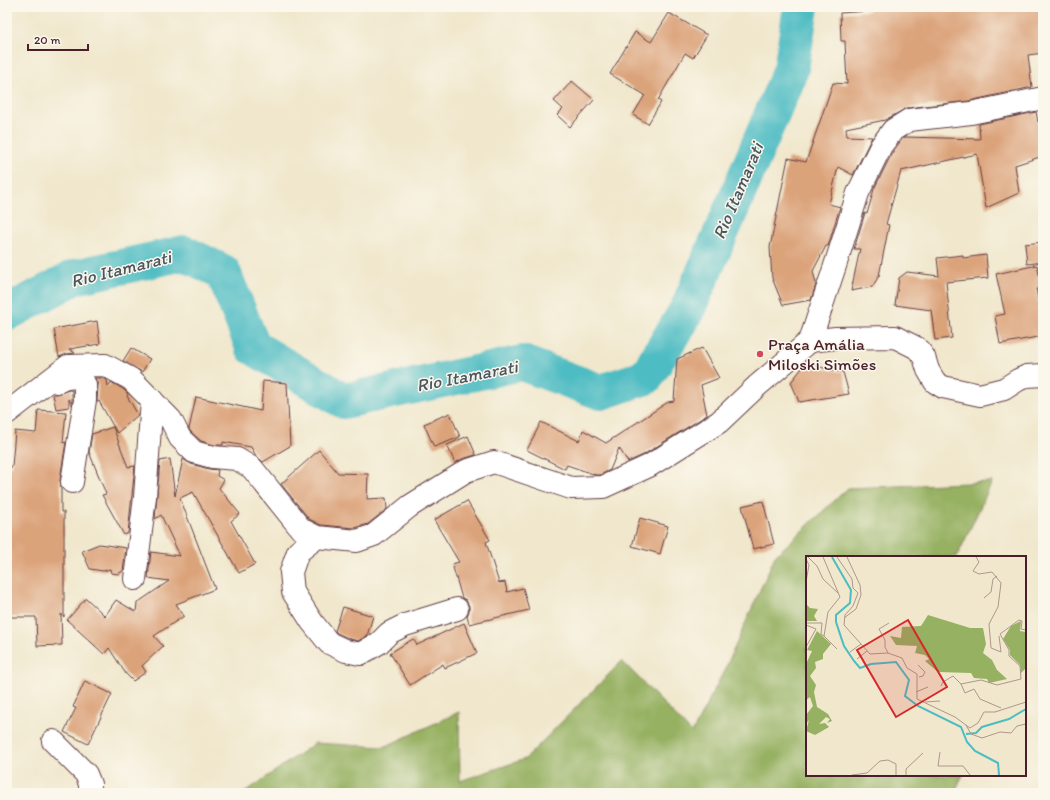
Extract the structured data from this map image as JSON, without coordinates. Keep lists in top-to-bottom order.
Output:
{
  "water": ["Rio Itamarati"],
  "places": ["Praça Amália Miloski Simões"],
  "scale_bar": "20 m"
}
